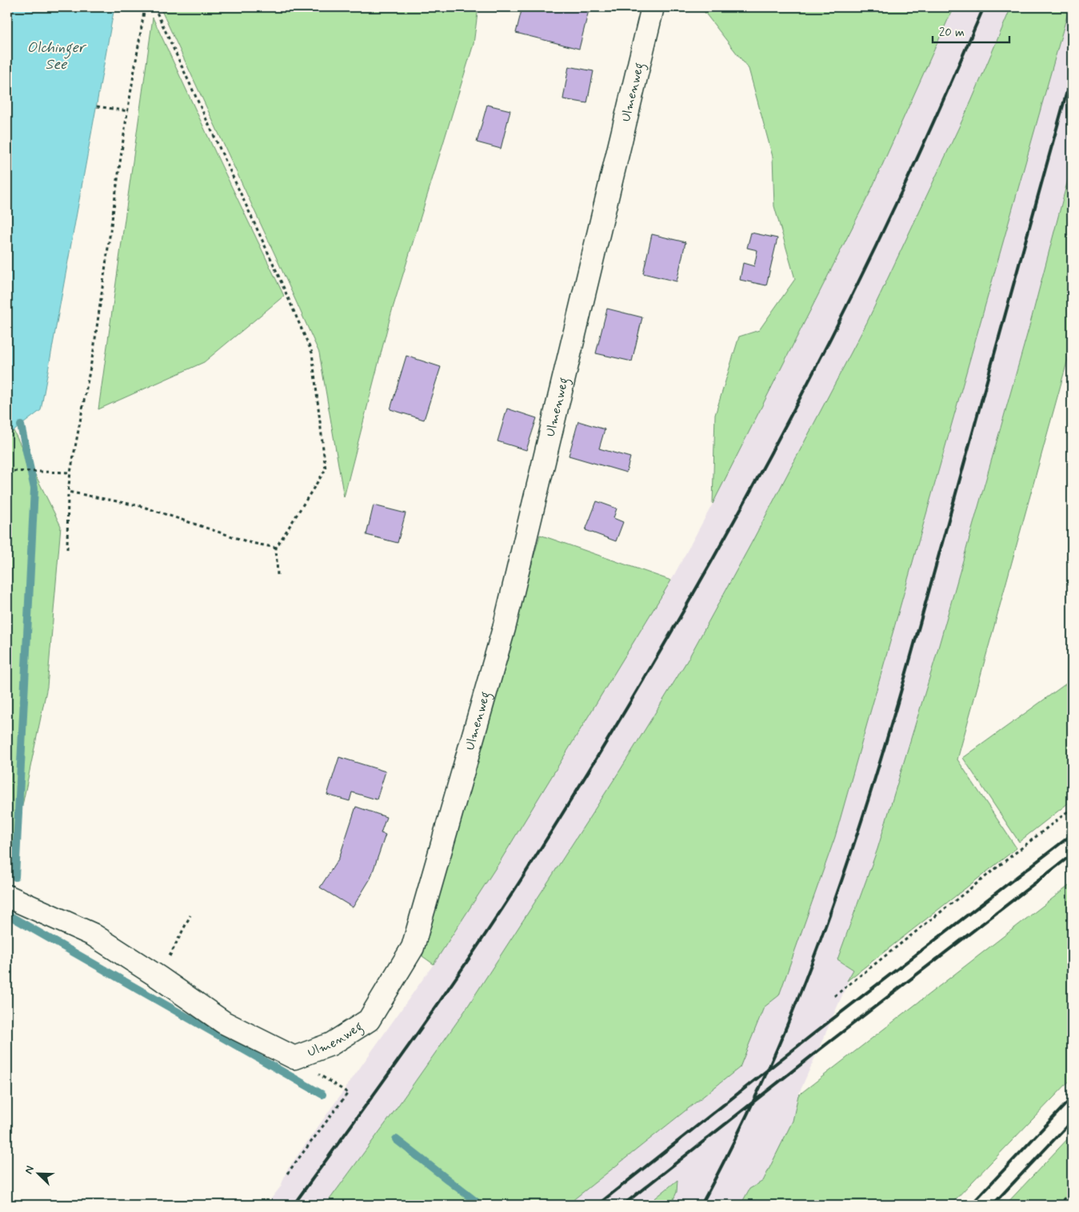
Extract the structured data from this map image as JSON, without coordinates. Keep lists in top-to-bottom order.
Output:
{
  "streets": {
    "street": ["Ulmenweg"]
  },
  "water": ["Olchinger See"],
  "scale_bar": "20 m",
  "north": "top left"
}
